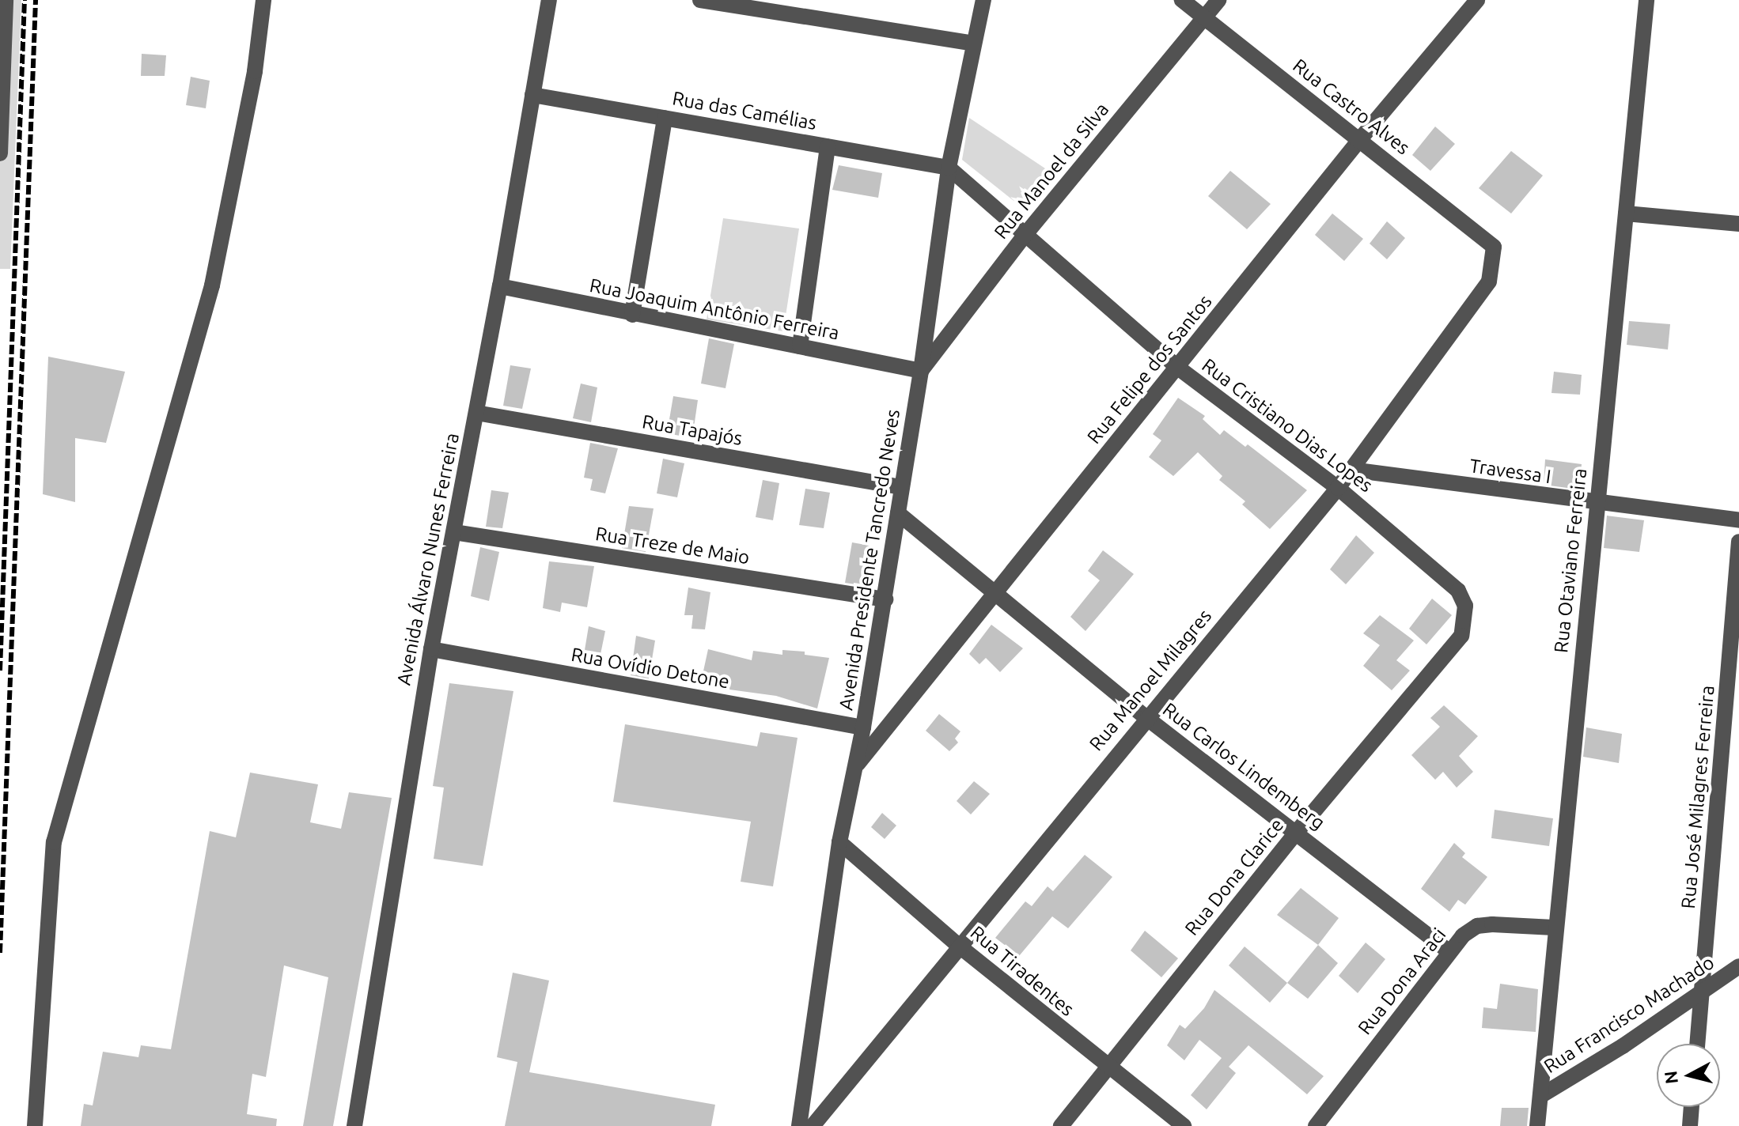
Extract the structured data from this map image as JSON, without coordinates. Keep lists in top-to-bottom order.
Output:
{
  "streets": {
    "street": [
      "Rua Castro Alves",
      "Rua das Camélias",
      "Rua Manoel da Silva",
      "Rua Joaquim Antônio Ferreira",
      "Rua Felipe dos Santos",
      "Rua Cristiano Dias Lopes",
      "Rua Tapajós",
      "Travessa I",
      "Rua Treze de Maio",
      "Avenida Álvaro Nunes Ferreira",
      "Avenida Presidente Tancredo Neves",
      "Rua Otaviano Ferreira",
      "Rua Ovídio Detone",
      "Rua Manoel Milagres",
      "Rua Carlos Lindemberg",
      "Rua José Milagres Ferreira",
      "Rua Dona Clarice",
      "Rua Tiradentes",
      "Rua Dona Araci",
      "Rua Francisco Machado"
    ]
  },
  "crossings": [
    ["Rua Castro Alves", "Rua Manoel da Silva"],
    ["Rua Castro Alves", "Rua Felipe dos Santos"],
    ["Rua Castro Alves", "Rua Manoel Milagres"],
    ["Rua das Camélias", "Rua Cristiano Dias Lopes"],
    ["Rua das Camélias", "Avenida Álvaro Nunes Ferreira"],
    ["Rua das Camélias", "Avenida Presidente Tancredo Neves"],
    ["Rua Manoel da Silva", "Rua Joaquim Antônio Ferreira"],
    ["Rua Manoel da Silva", "Rua Cristiano Dias Lopes"],
    ["Rua Manoel da Silva", "Avenida Presidente Tancredo Neves"],
    ["Rua Joaquim Antônio Ferreira", "Avenida Álvaro Nunes Ferreira"],
    ["Rua Joaquim Antônio Ferreira", "Avenida Presidente Tancredo Neves"],
    ["Rua Felipe dos Santos", "Rua Cristiano Dias Lopes"],
    ["Rua Felipe dos Santos", "Avenida Presidente Tancredo Neves"],
    ["Rua Felipe dos Santos", "Rua Carlos Lindemberg"],
    ["Rua Cristiano Dias Lopes", "Avenida Presidente Tancredo Neves"],
    ["Rua Cristiano Dias Lopes", "Rua Manoel Milagres"],
    ["Rua Cristiano Dias Lopes", "Rua Dona Clarice"],
    ["Rua Tapajós", "Avenida Álvaro Nunes Ferreira"],
    ["Rua Tapajós", "Avenida Presidente Tancredo Neves"],
    ["Travessa I", "Rua Otaviano Ferreira"],
    ["Travessa I", "Rua Manoel Milagres"],
    ["Rua Treze de Maio", "Avenida Álvaro Nunes Ferreira"],
    ["Rua Treze de Maio", "Avenida Presidente Tancredo Neves"],
    ["Avenida Álvaro Nunes Ferreira", "Rua Ovídio Detone"],
    ["Avenida Presidente Tancredo Neves", "Rua Ovídio Detone"],
    ["Avenida Presidente Tancredo Neves", "Rua Carlos Lindemberg"],
    ["Avenida Presidente Tancredo Neves", "Rua Tiradentes"],
    ["Rua Otaviano Ferreira", "Rua Dona Araci"],
    ["Rua Otaviano Ferreira", "Rua Francisco Machado"],
    ["Rua Manoel Milagres", "Rua Carlos Lindemberg"],
    ["Rua Manoel Milagres", "Rua Tiradentes"],
    ["Rua Carlos Lindemberg", "Rua Dona Clarice"],
    ["Rua Carlos Lindemberg", "Rua Dona Araci"],
    ["Rua José Milagres Ferreira", "Rua Francisco Machado"],
    ["Rua Dona Clarice", "Rua Tiradentes"]
  ],
  "north": "left"
}
